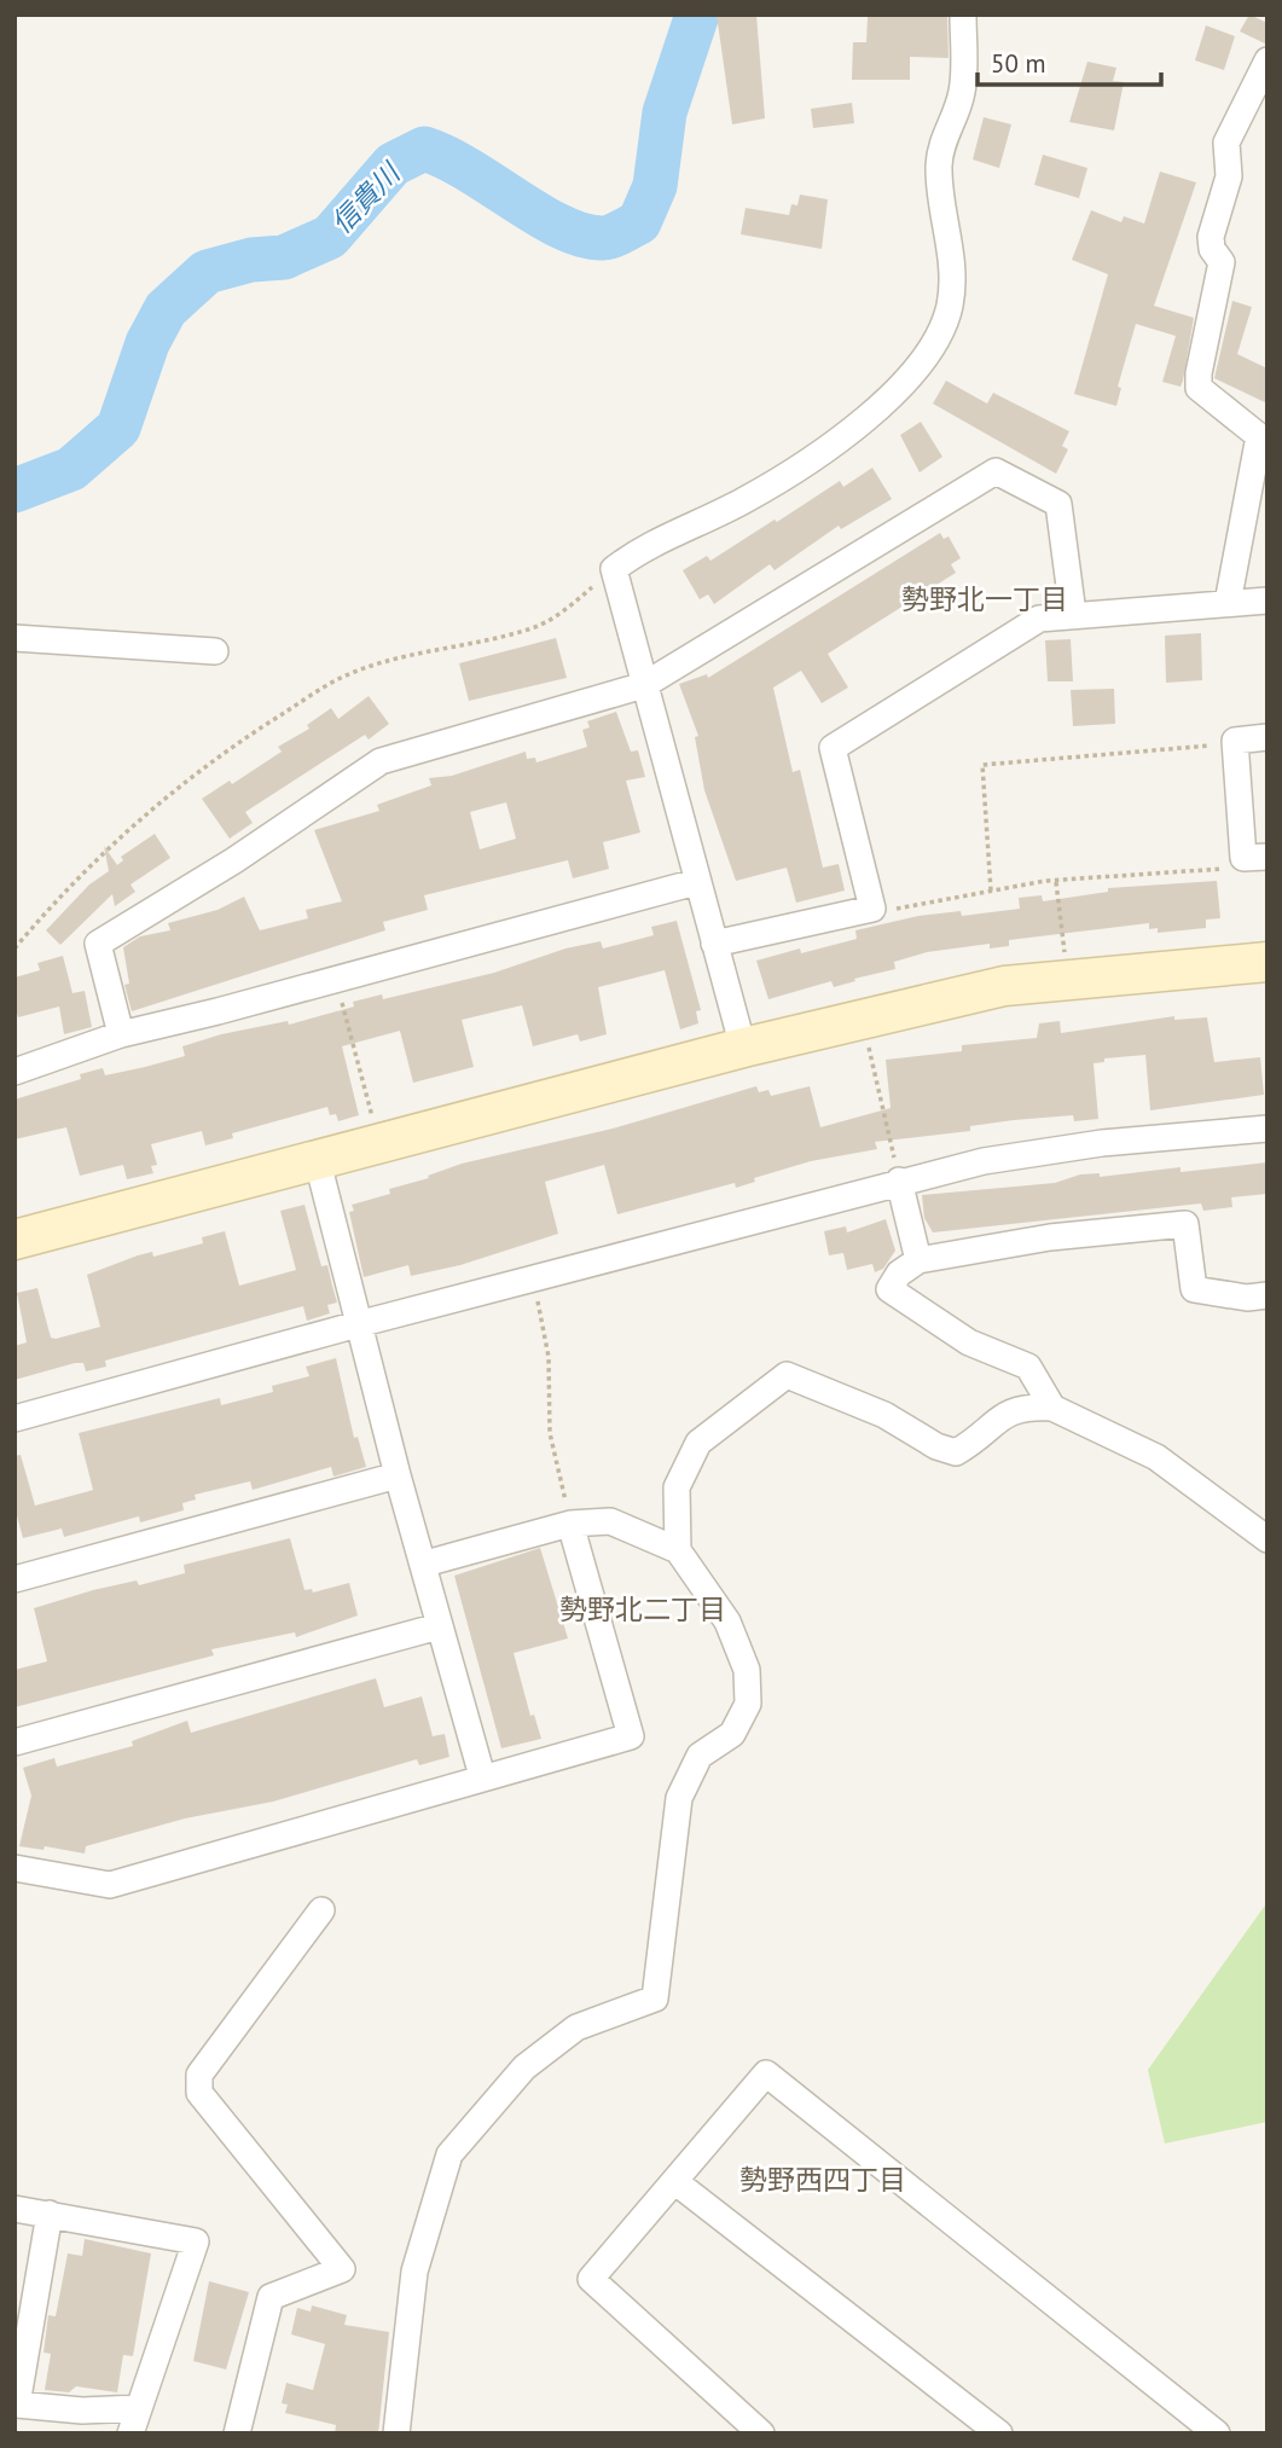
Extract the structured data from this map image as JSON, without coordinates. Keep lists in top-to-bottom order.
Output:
{
  "districts": ["勢野北一丁目", "勢野北二丁目", "勢野西四丁目"],
  "water": ["信貴川"],
  "scale_bar": "50 m"
}
